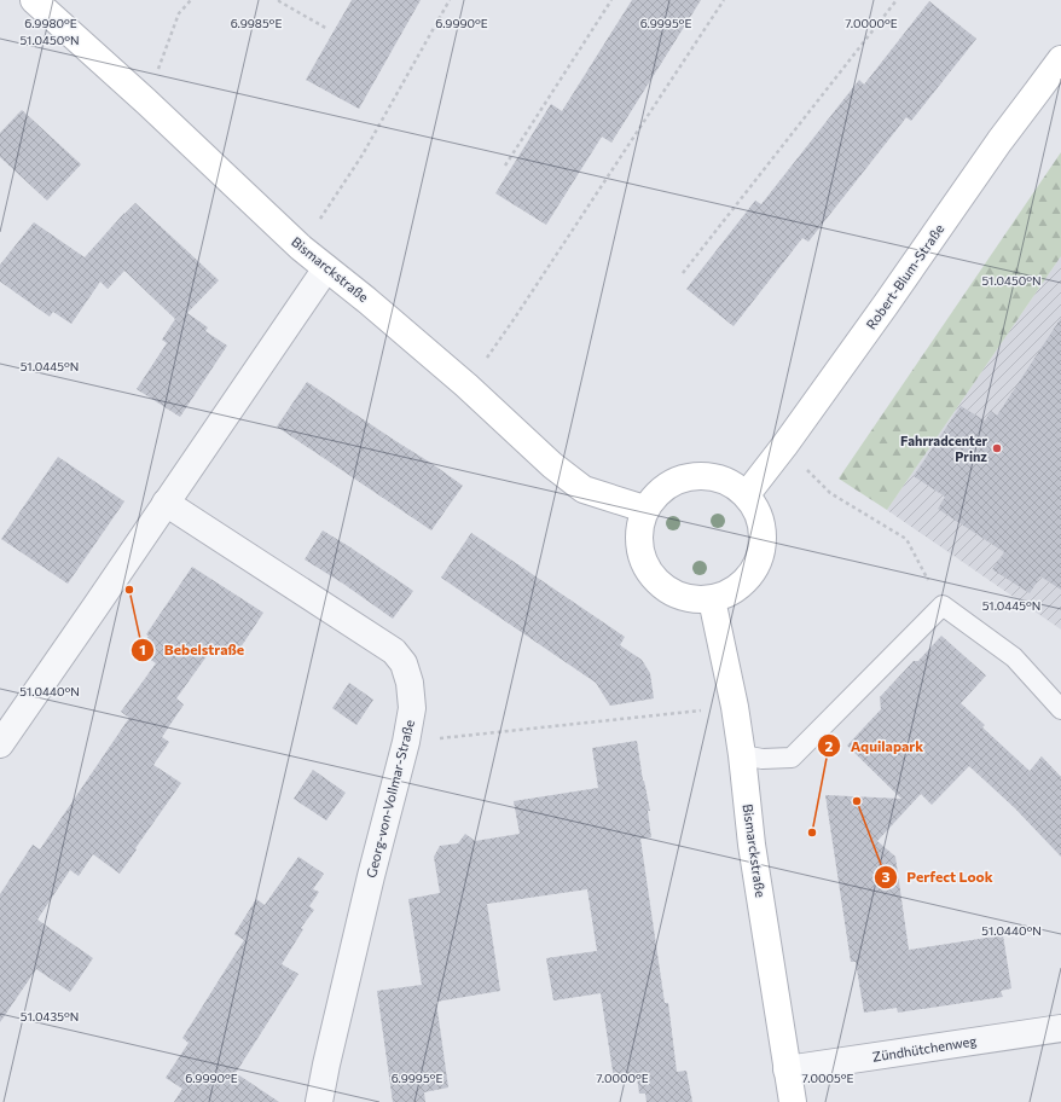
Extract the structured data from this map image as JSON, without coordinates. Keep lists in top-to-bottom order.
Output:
{
  "streets": {
    "main road": ["Bismarckstraße", "Robert-Blum-Straße"],
    "street": ["Georg-von-Vollmar-Straße", "Zündhütchenweg"]
  },
  "crossings": [
    ["Bismarckstraße", "Robert-Blum-Straße"],
    ["Bismarckstraße", "Zündhütchenweg"]
  ],
  "places": [
    "Fahrradcenter Prinz",
    "Bebelstraße",
    "Perfect Look",
    "Aquilapark"
  ],
  "coordinates": [
    "6.9980°E",
    "6.9985°E",
    "6.9990°E",
    "6.9995°E",
    "7.0000°E",
    "51.0450°N",
    "51.0445°N",
    "51.0440°N",
    "51.0435°N",
    "7.0005°E"
  ]
}
